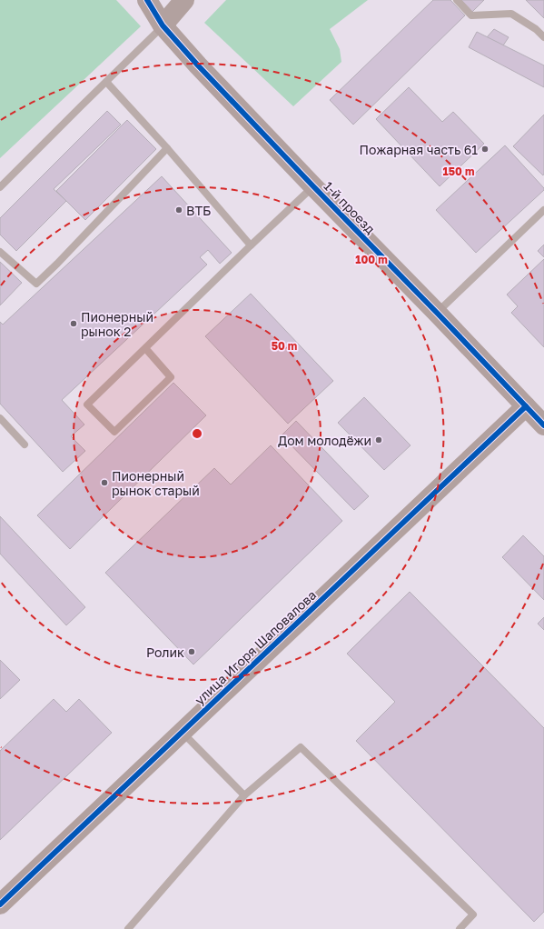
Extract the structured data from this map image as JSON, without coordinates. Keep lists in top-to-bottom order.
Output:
{
  "streets": {
    "street": ["1-й проезд", "улица Игоря Шаповалова"]
  },
  "crossings": [
    ["1-й проезд", "улица Игоря Шаповалова"]
  ],
  "places": [
    "Пожарная часть 61",
    "ВТБ",
    "Пионерный рынок 2",
    "Дом молодёжи",
    "Пионерный рынок старый",
    "Ролик"
  ],
  "rings": ["150 m", "100 m", "50 m"]
}
